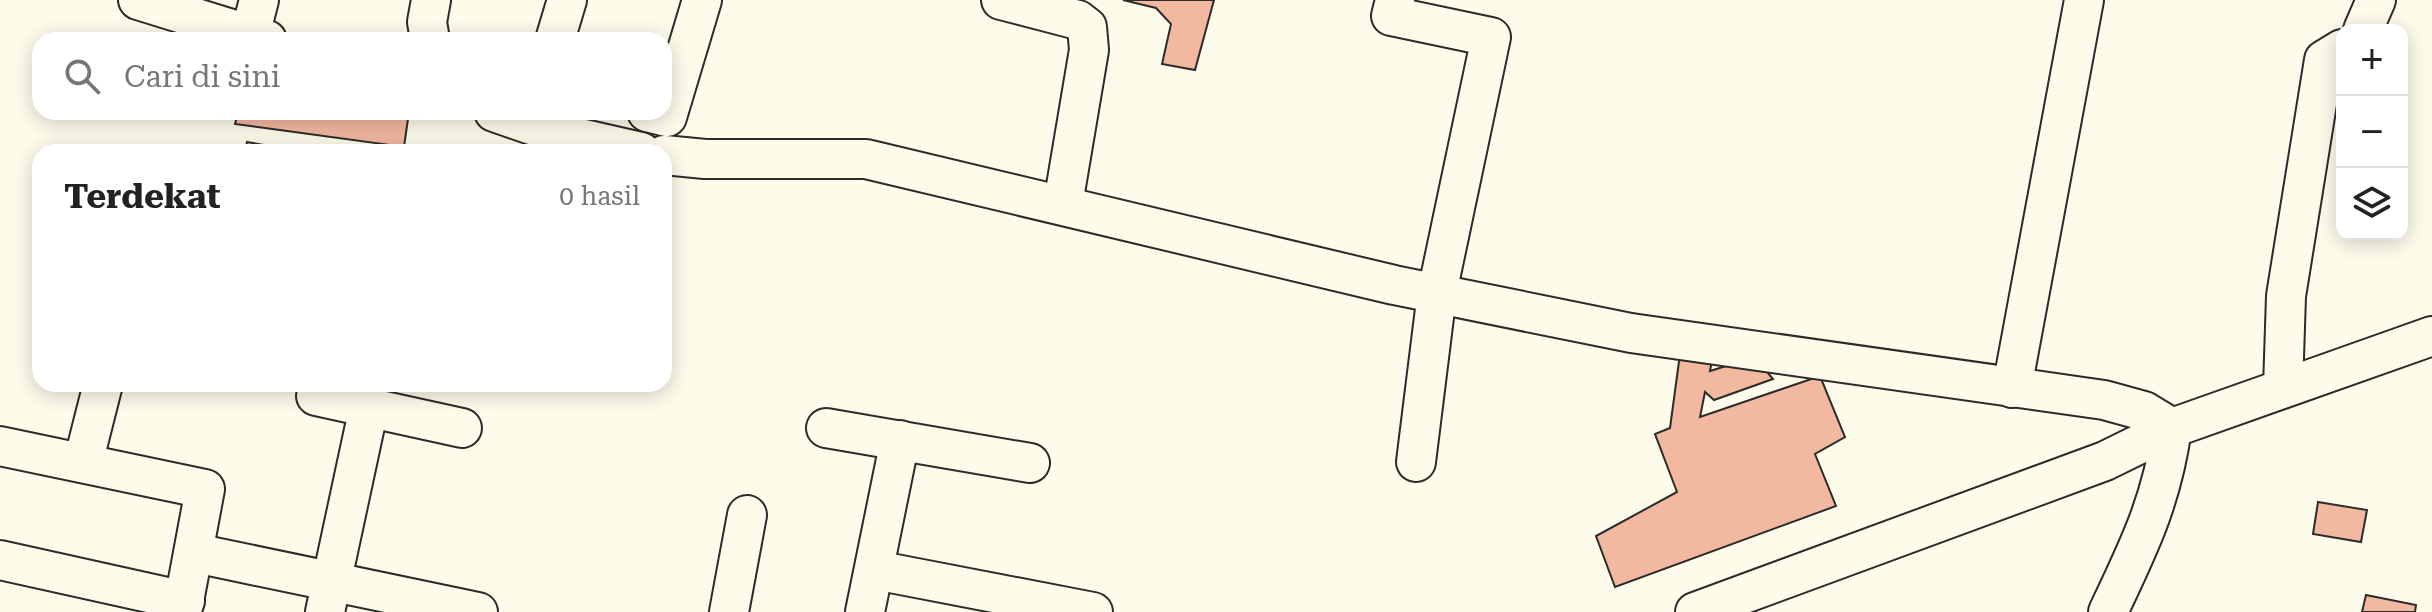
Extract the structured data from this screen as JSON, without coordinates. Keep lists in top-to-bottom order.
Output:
{
  "page": {
    "map_buttons": ["+", "−"],
    "search": "Cari di sini",
    "heading": ["Terdekat", "0 hasil"]
  }
}
